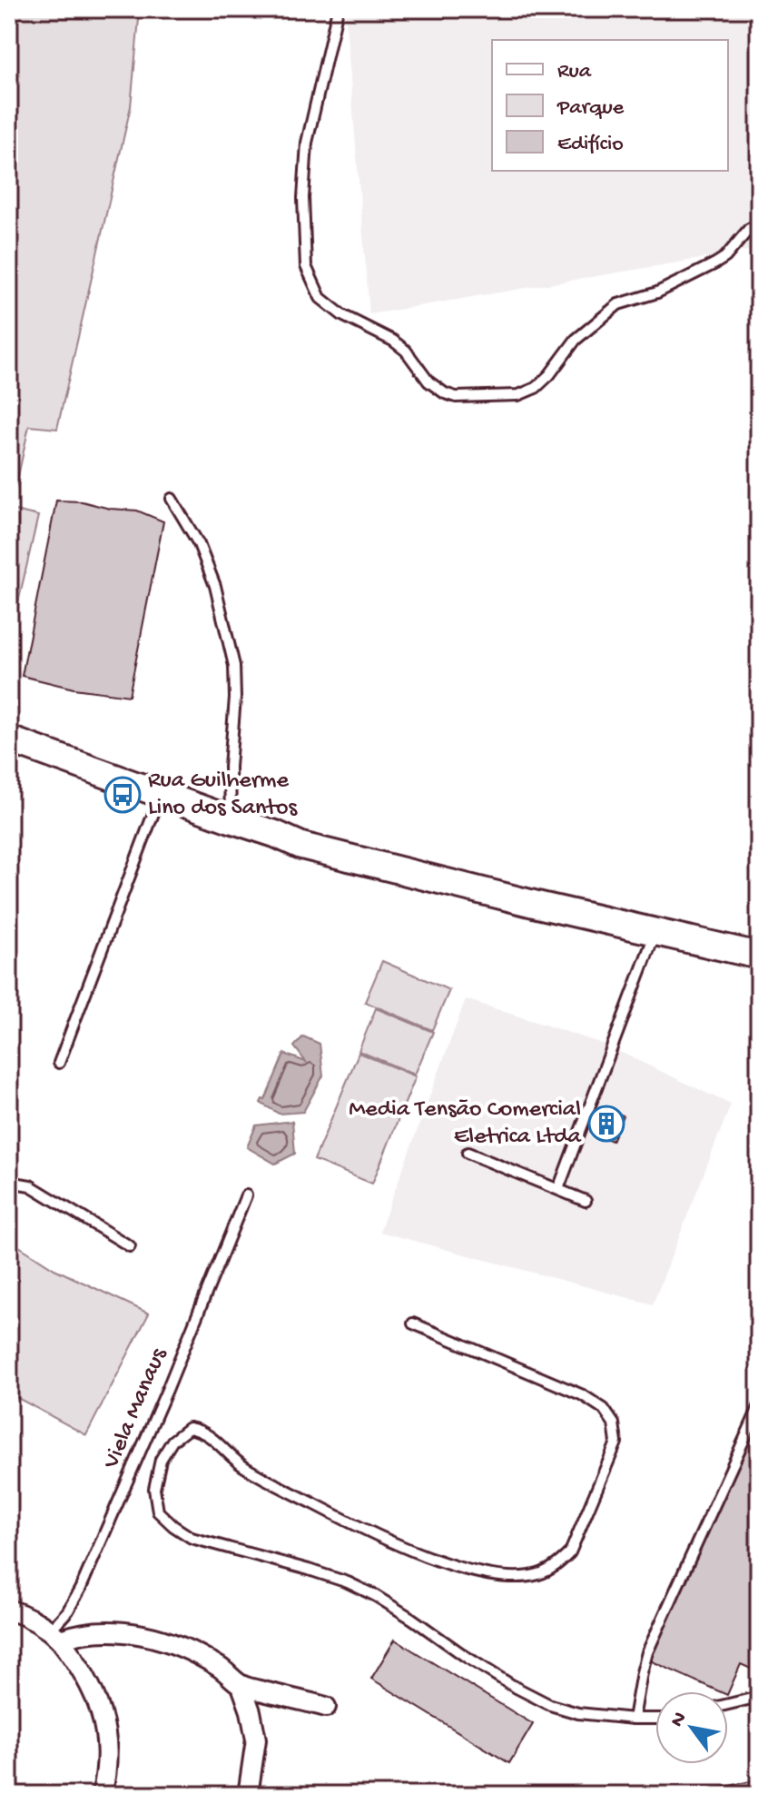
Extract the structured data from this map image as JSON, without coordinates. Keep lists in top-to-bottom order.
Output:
{
  "streets": {
    "lane": ["Viela Manaus"]
  },
  "places": {
    "bus stop": ["Rua Guilherme Lino dos Santos"],
    "building": ["Media Tensão Comercial Eletrica Ltda"]
  },
  "legend": ["Rua", "Parque", "Edifício"],
  "north": "top left"
}
